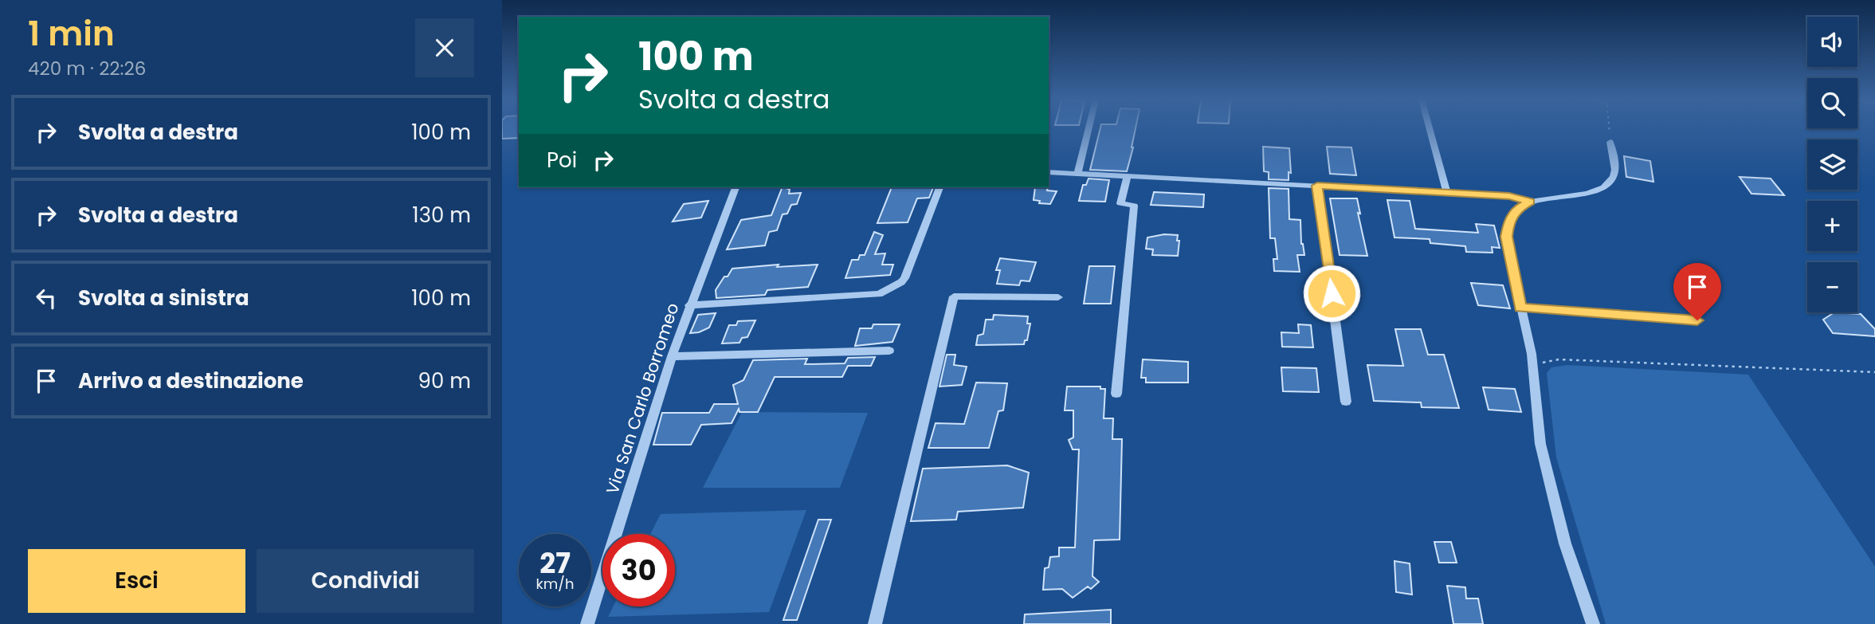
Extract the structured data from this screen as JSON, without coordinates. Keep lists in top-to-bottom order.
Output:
{
  "streets": {
    "street": ["Via San Carlo Borromeo"]
  },
  "page": {
    "heading": ["1 min", "420 m · 22:26"],
    "map_buttons": ["+", "−"],
    "turn": ["100 m", "Svolta a destra"],
    "list": [
      {
        "name": "Svolta a destra",
        "value": "100 m"
      },
      {
        "name": "Svolta a destra",
        "value": "130 m"
      },
      {
        "name": "Svolta a sinistra",
        "value": "100 m"
      },
      {
        "name": "Arrivo a destinazione",
        "value": "90 m"
      }
    ],
    "then": "Poi",
    "speed": "27 km/h",
    "limit": "30",
    "buttons": ["Esci", "Condividi"]
  }
}
